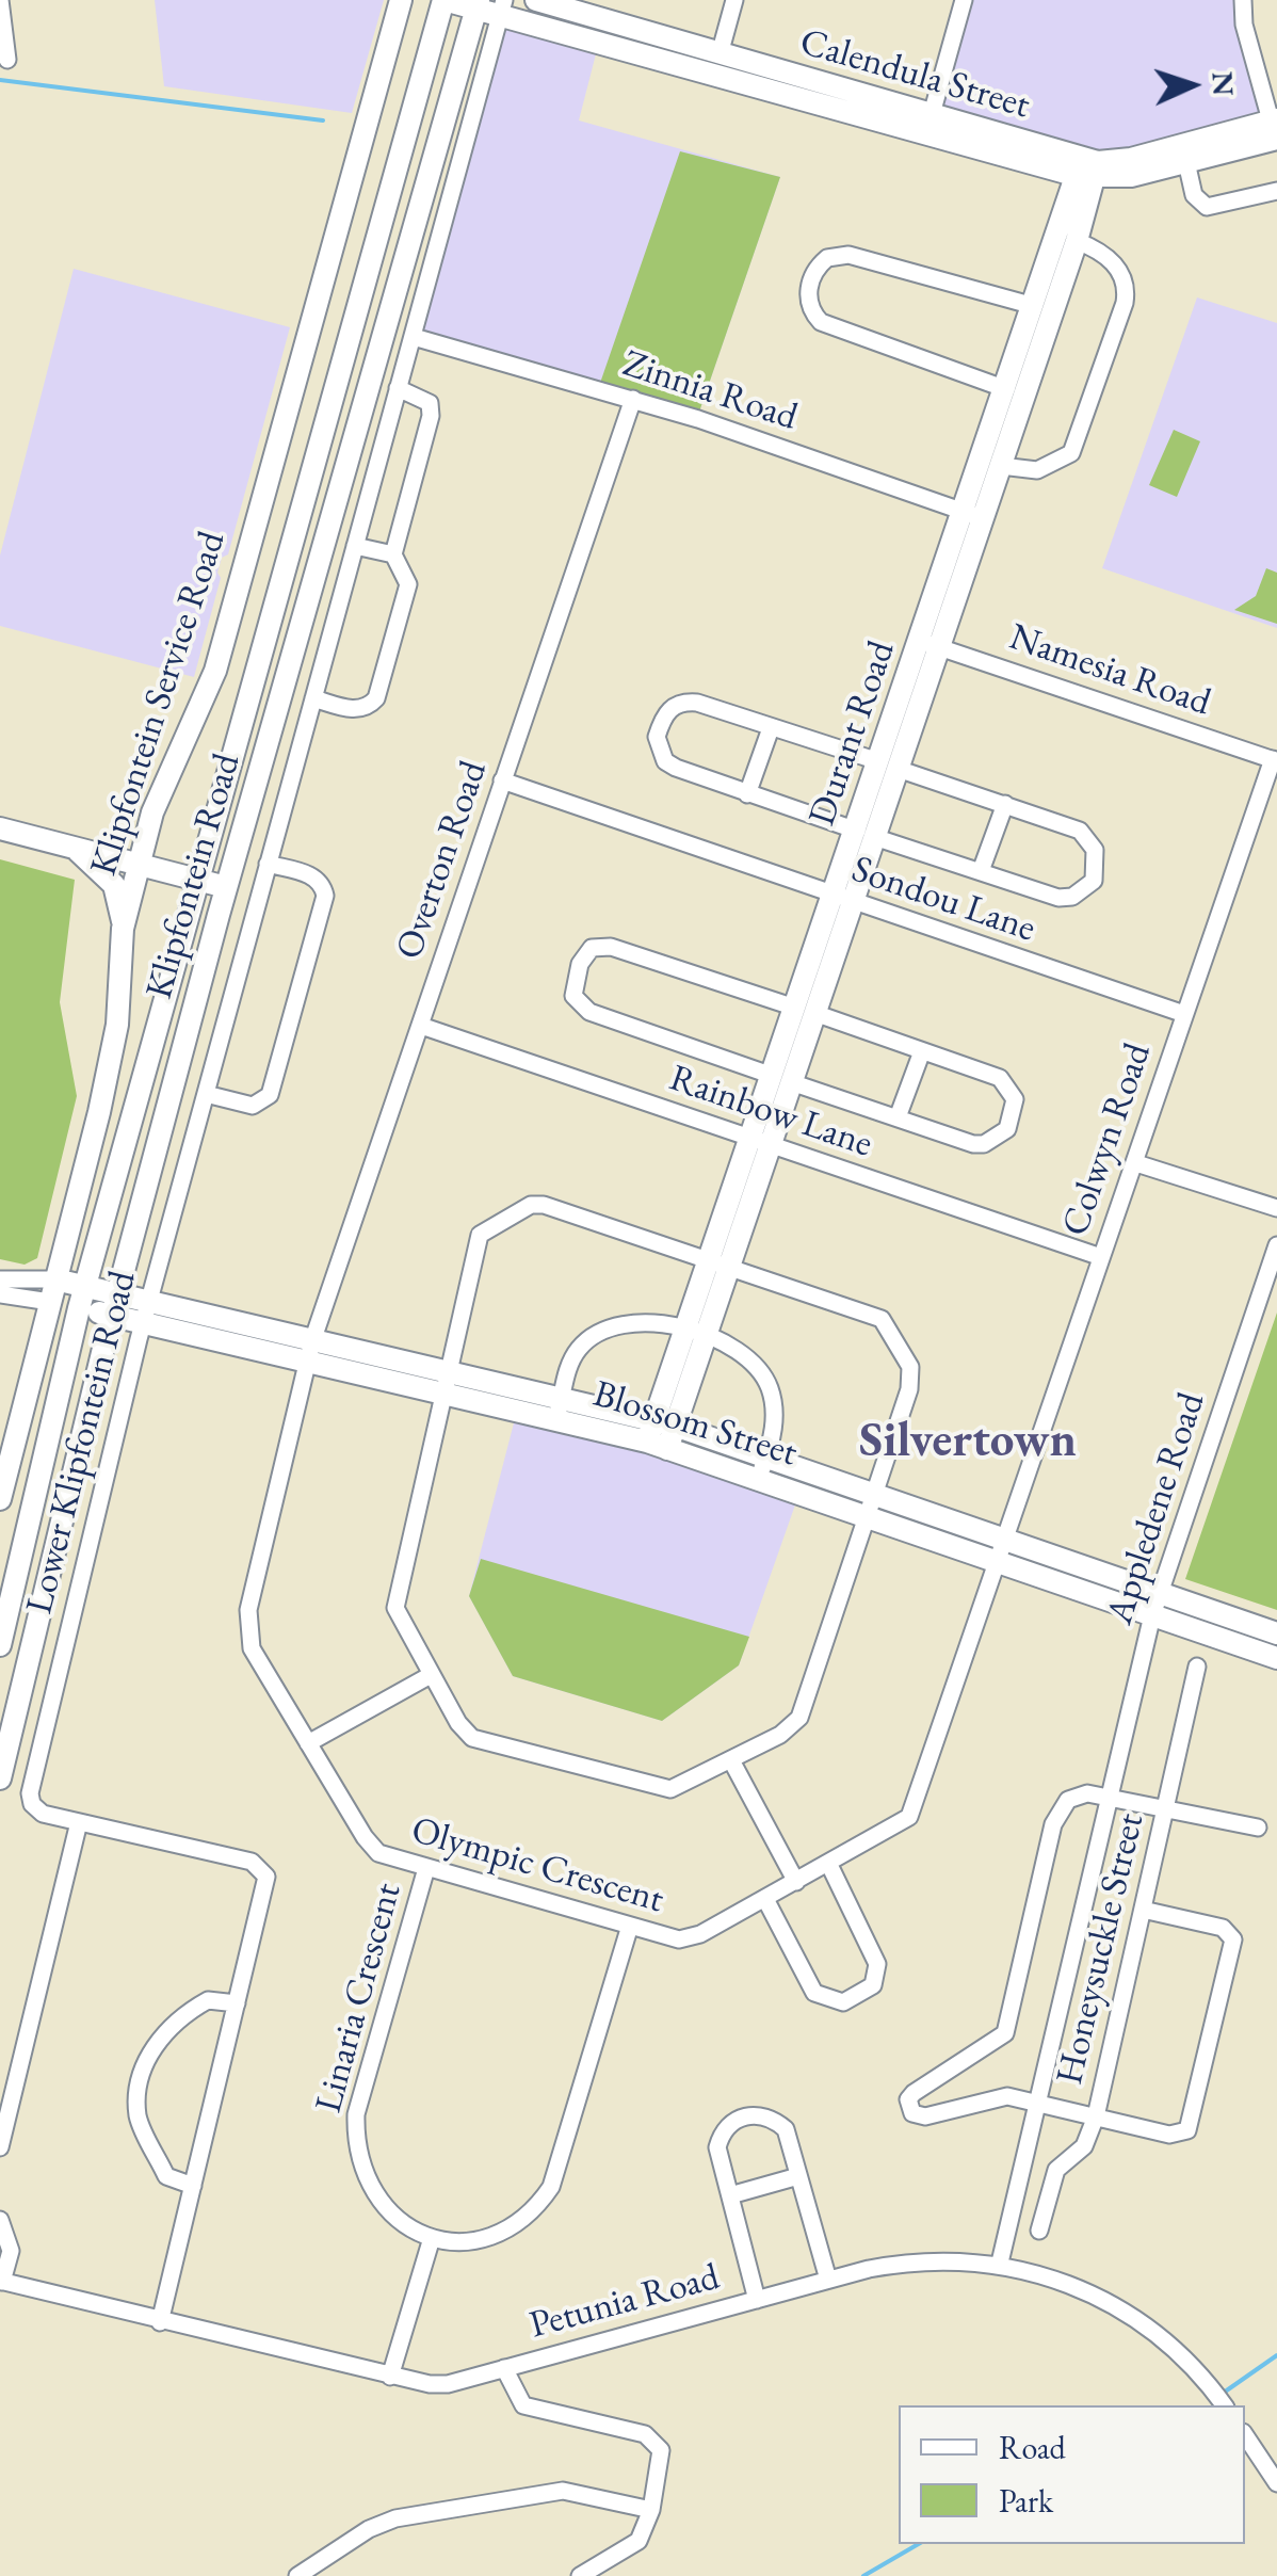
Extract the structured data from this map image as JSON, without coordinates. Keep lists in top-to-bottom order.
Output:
{
  "streets": {
    "street": [
      "Calendula Street",
      "Zinnia Road",
      "Namesia Road",
      "Klipfontein Service Road",
      "Durant Road",
      "Overton Road",
      "Klipfontein Road",
      "Sondou Lane",
      "Rainbow Lane",
      "Colwyn Road",
      "Blossom Street",
      "Lower Klipfontein Road",
      "Appledene Road",
      "Olympic Crescent",
      "Honeysuckle Street",
      "Linaria Crescent",
      "Petunia Road"
    ]
  },
  "crossings": [
    ["Calendula Street", "Durant Road"],
    ["Calendula Street", "Klipfontein Road"],
    ["Calendula Street", "Lower Klipfontein Road"],
    ["Zinnia Road", "Durant Road"],
    ["Zinnia Road", "Overton Road"],
    ["Zinnia Road", "Lower Klipfontein Road"],
    ["Namesia Road", "Durant Road"],
    ["Namesia Road", "Colwyn Road"],
    ["Klipfontein Service Road", "Blossom Street"],
    ["Durant Road", "Sondou Lane"],
    ["Durant Road", "Rainbow Lane"],
    ["Durant Road", "Blossom Street"],
    ["Overton Road", "Sondou Lane"],
    ["Overton Road", "Rainbow Lane"],
    ["Overton Road", "Blossom Street"],
    ["Overton Road", "Olympic Crescent"],
    ["Klipfontein Road", "Blossom Street"],
    ["Sondou Lane", "Colwyn Road"],
    ["Rainbow Lane", "Colwyn Road"],
    ["Colwyn Road", "Blossom Street"],
    ["Colwyn Road", "Olympic Crescent"],
    ["Blossom Street", "Lower Klipfontein Road"],
    ["Blossom Street", "Appledene Road"],
    ["Blossom Street", "Olympic Crescent"],
    ["Appledene Road", "Petunia Road"],
    ["Olympic Crescent", "Linaria Crescent"]
  ],
  "districts": ["Silvertown"],
  "legend": ["Road", "Park"],
  "north": "right"
}
